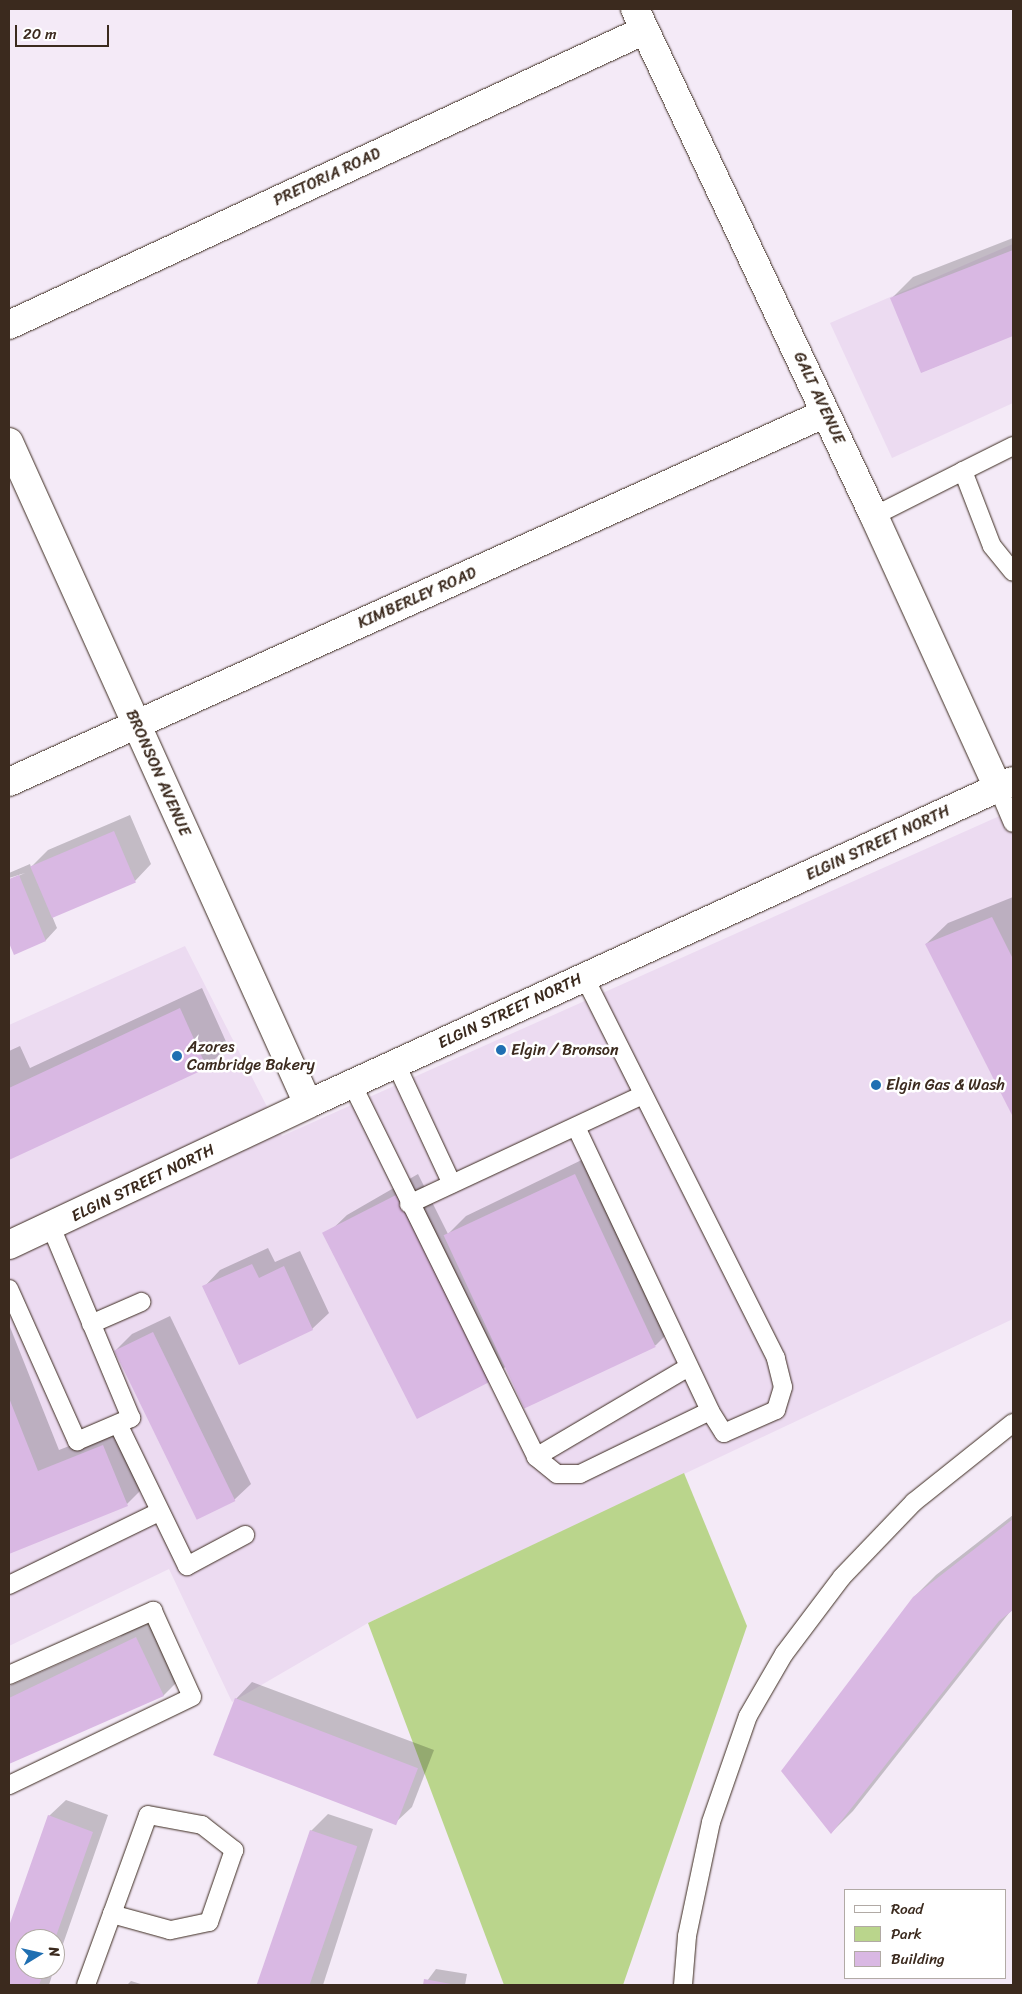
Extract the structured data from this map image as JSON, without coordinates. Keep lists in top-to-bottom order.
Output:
{
  "streets": {
    "street": [
      "PRETORIA ROAD",
      "GALT AVENUE",
      "KIMBERLEY ROAD",
      "BRONSON AVENUE",
      "ELGIN STREET NORTH"
    ]
  },
  "crossings": [
    ["PRETORIA ROAD", "GALT AVENUE"],
    ["GALT AVENUE", "KIMBERLEY ROAD"],
    ["GALT AVENUE", "ELGIN STREET NORTH"],
    ["KIMBERLEY ROAD", "BRONSON AVENUE"],
    ["BRONSON AVENUE", "ELGIN STREET NORTH"]
  ],
  "places": ["Elgin / Bronson", "Azores Cambridge Bakery", "Elgin Gas & Wash"],
  "legend": ["Road", "Park", "Building"],
  "scale_bar": "20 m",
  "north": "right"
}
